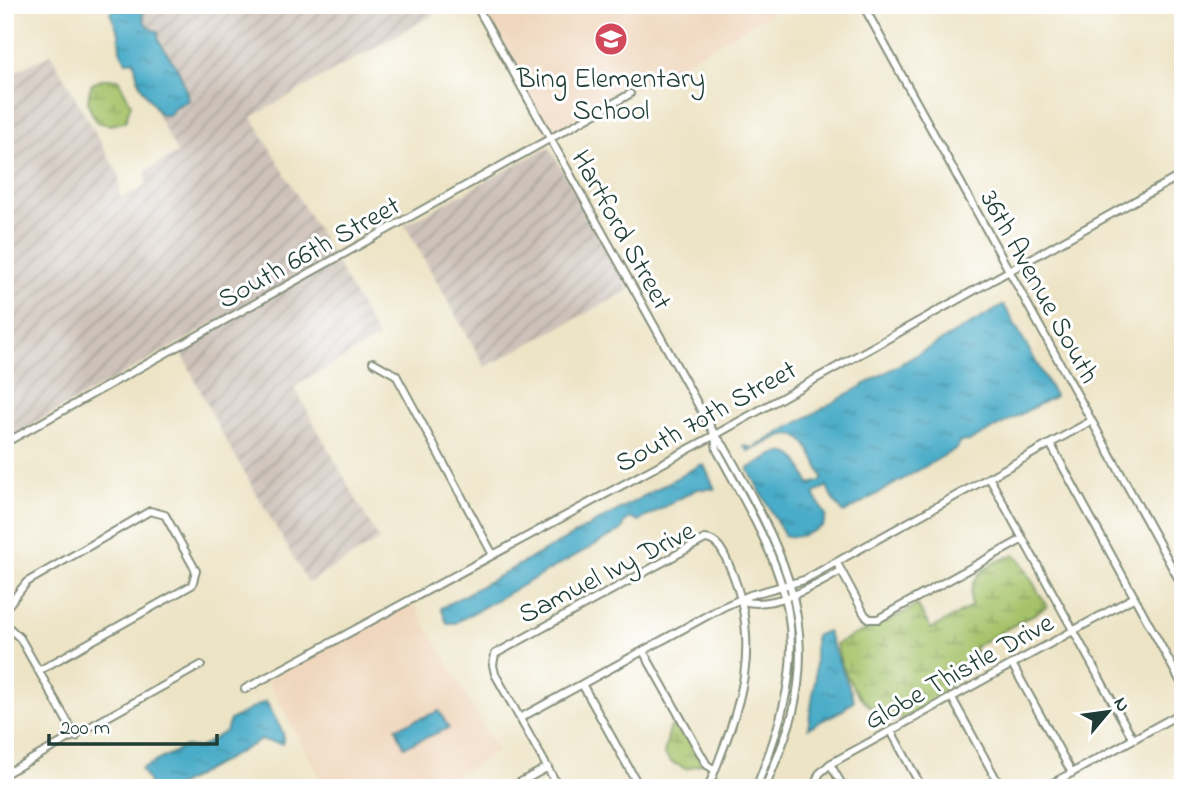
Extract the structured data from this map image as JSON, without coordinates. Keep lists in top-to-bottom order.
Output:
{
  "streets": {
    "street": [
      "Hartford Street",
      "South 66th Street",
      "36th Avenue South",
      "South 70th Street",
      "Samuel Ivy Drive",
      "Globe Thistle Drive"
    ]
  },
  "crossings": [
    ["Hartford Street", "South 66th Street"],
    ["Hartford Street", "South 70th Street"],
    ["36th Avenue South", "South 70th Street"]
  ],
  "places": {
    "school or university": ["Bing Elementary School"]
  },
  "scale_bar": "200 m",
  "north": "top right"
}
